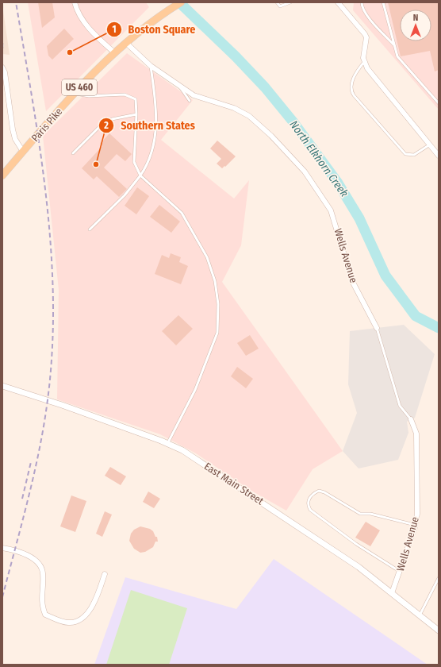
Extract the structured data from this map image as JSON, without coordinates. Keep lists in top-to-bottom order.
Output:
{
  "streets": {
    "main road": ["US 460", "Paris Pike"],
    "street": ["Wells Avenue", "East Main Street"]
  },
  "crossings": [
    ["Paris Pike", "Wells Avenue"],
    ["Wells Avenue", "East Main Street"]
  ],
  "water": ["North Elkhorn Creek"],
  "places": ["Boston Square", "Southern States"],
  "north": "top"
}
